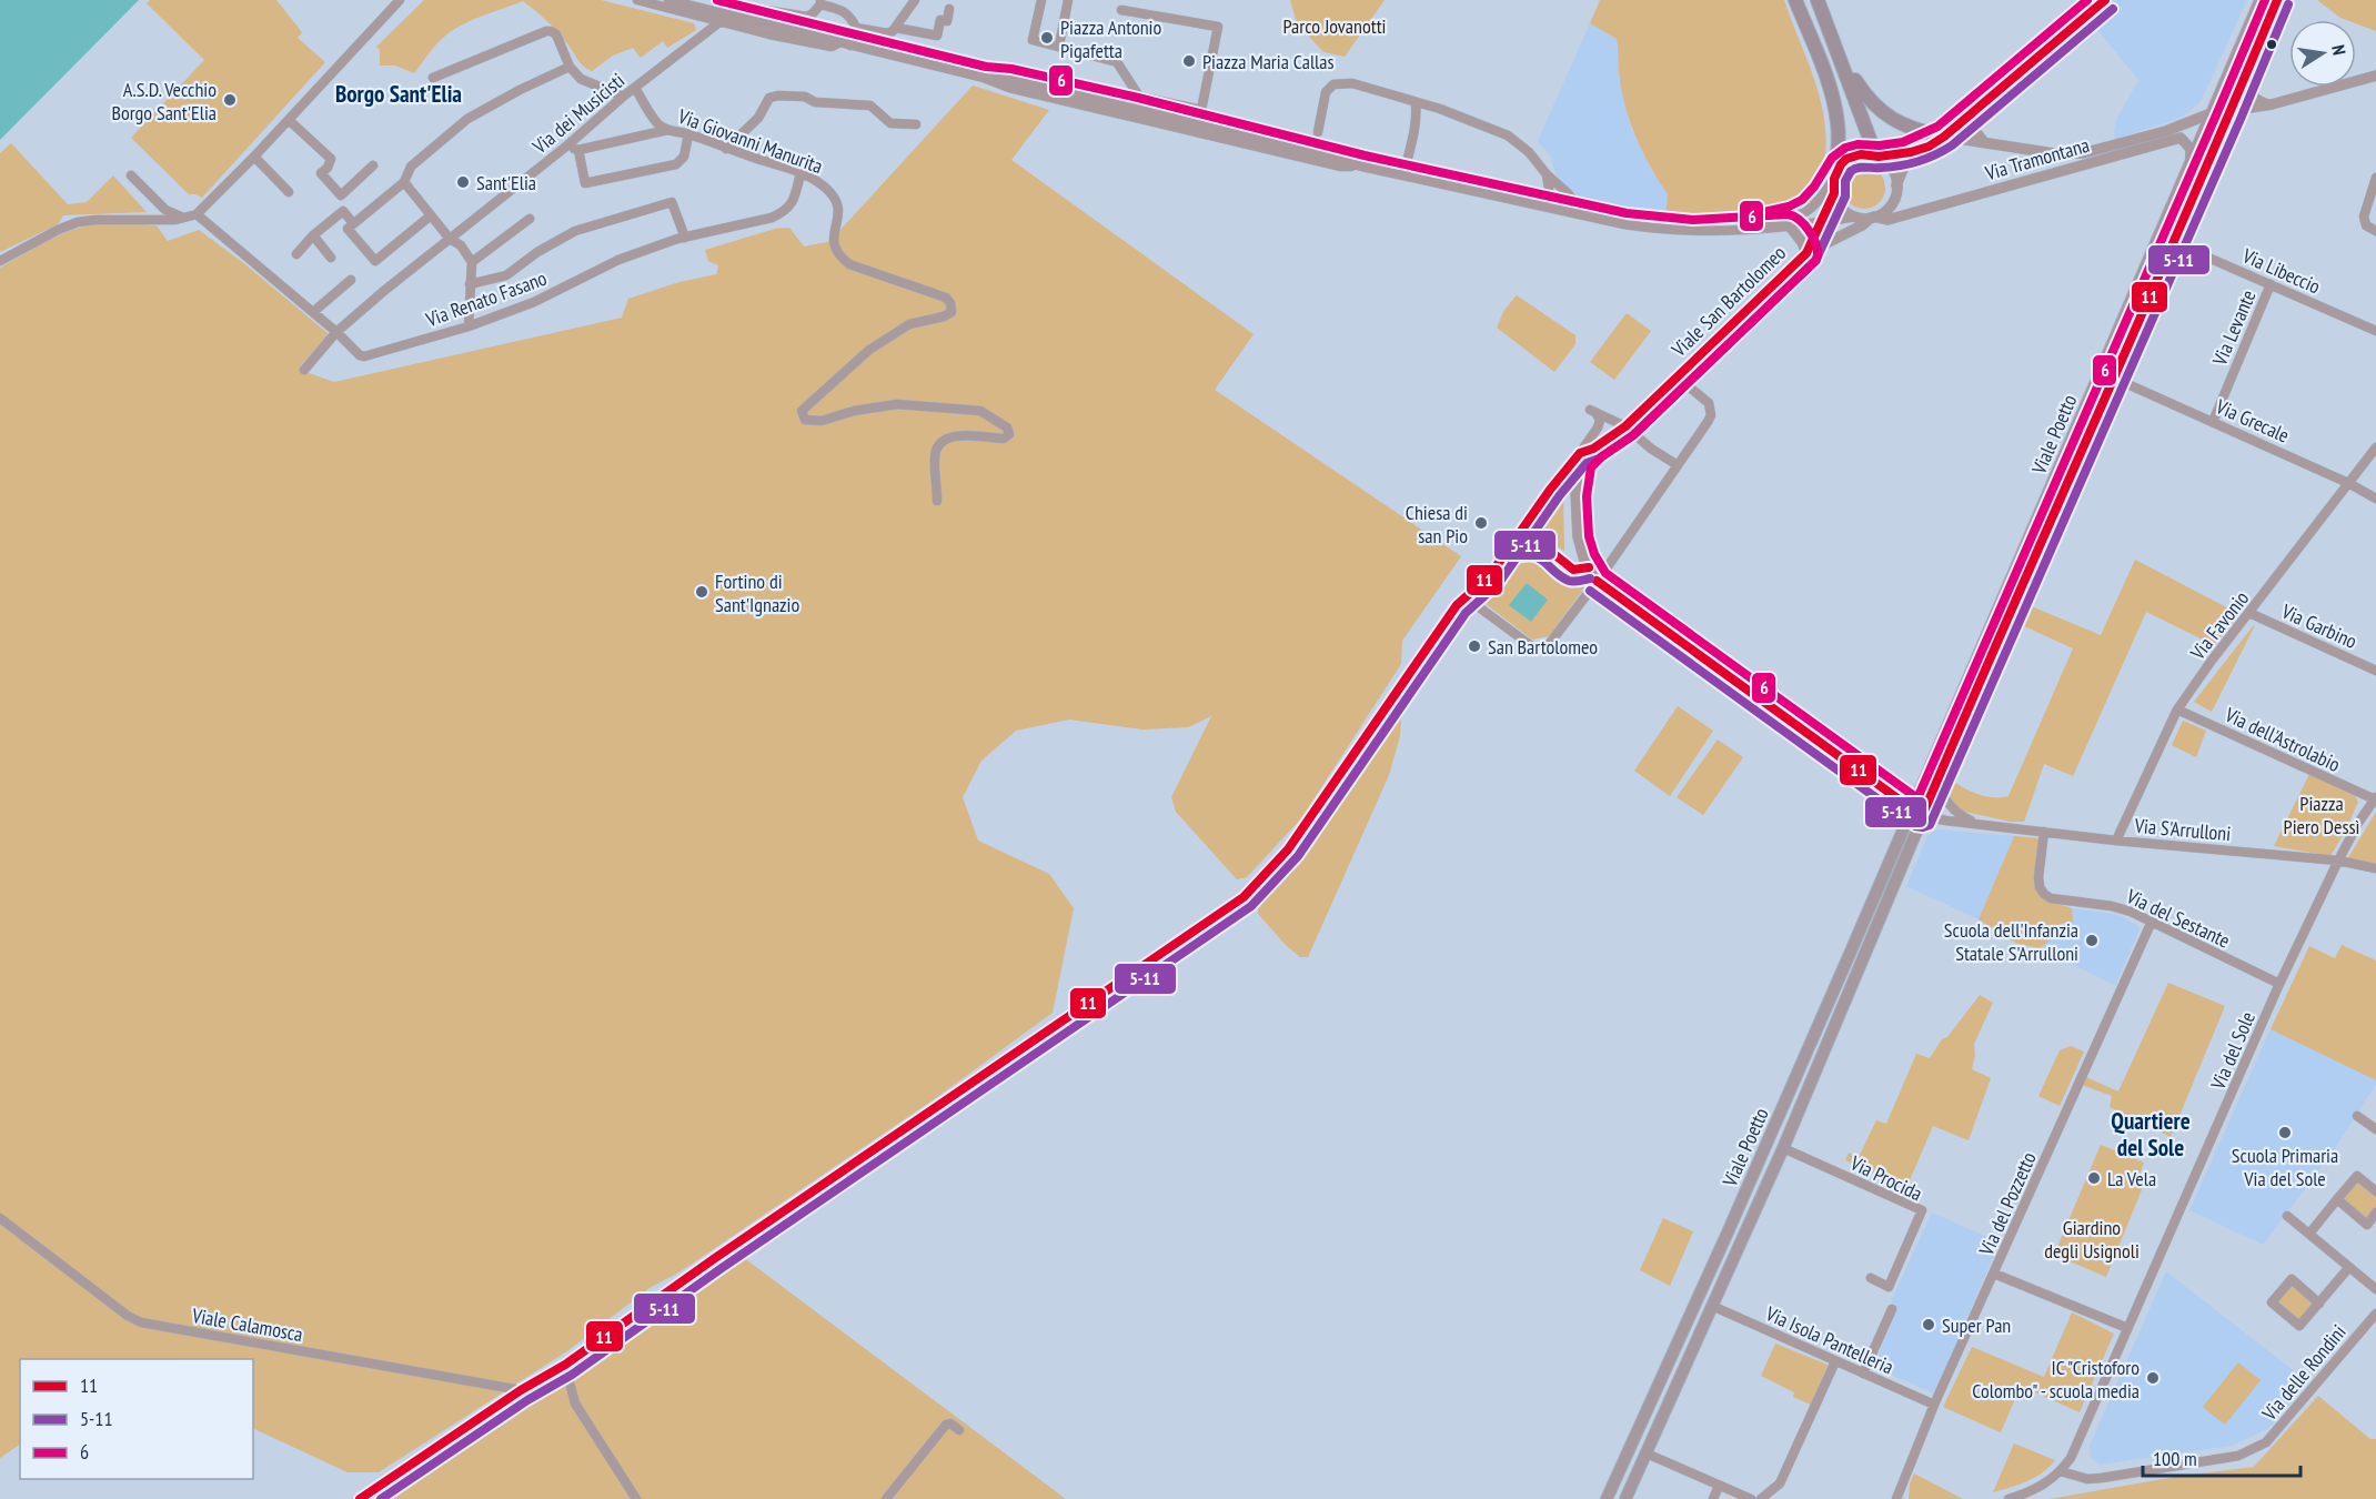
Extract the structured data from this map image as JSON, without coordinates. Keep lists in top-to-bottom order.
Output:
{
  "streets": {
    "main road": ["Viale Poetto"],
    "street": [
      "Via dei Musicisti",
      "Via Giovanni Manurita",
      "Via Tramontana",
      "Via Libeccio",
      "Via Renato Fasano",
      "Viale San Bartolomeo",
      "Via Levante",
      "Via Grecale",
      "Via Favonio",
      "Via Garbino",
      "Via dell'Astrolabio",
      "Via S'Arrulloni",
      "Via del Sestante",
      "Via del Sole",
      "Via Procida",
      "Via del Pozzetto",
      "Viale Calamosca",
      "Via Isola Pantelleria",
      "Via delle Rondini"
    ]
  },
  "crossings": [
    ["Via dei Musicisti", "Via Giovanni Manurita"],
    ["Via dei Musicisti", "Via Renato Fasano"],
    ["Via Giovanni Manurita", "Via Renato Fasano"],
    ["Via Tramontana", "Viale San Bartolomeo"],
    ["Via Tramontana", "Viale Poetto"],
    ["Via Libeccio", "Via Levante"],
    ["Via Libeccio", "Viale Poetto"],
    ["Via Levante", "Via Grecale"],
    ["Via Grecale", "Viale Poetto"],
    ["Via Grecale", "Via Favonio"],
    ["Viale Poetto", "Via S'Arrulloni"],
    ["Viale Poetto", "Via Procida"],
    ["Viale Poetto", "Via Isola Pantelleria"],
    ["Via Favonio", "Via Garbino"],
    ["Via Favonio", "Via dell'Astrolabio"],
    ["Via Favonio", "Via S'Arrulloni"],
    ["Via dell'Astrolabio", "Via del Sole"],
    ["Via S'Arrulloni", "Via del Sestante"],
    ["Via S'Arrulloni", "Via del Sole"],
    ["Via del Sestante", "Via del Sole"],
    ["Via del Sestante", "Via del Pozzetto"],
    ["Via del Sole", "Via delle Rondini"],
    ["Via del Pozzetto", "Via Isola Pantelleria"]
  ],
  "districts": ["Borgo Sant'Elia", "Quartiere del Sole"],
  "parks": ["Parco Jovanotti", "Piazza Piero Dessì", "Giardino degli Usignoli"],
  "places": [
    "Piazza Antonio Pigafetta",
    "Piazza Maria Callas",
    "A.S.D. Vecchio Borgo Sant'Elia",
    "Sant'Elia",
    "Chiesa di san Pio",
    "Fortino di Sant'Ignazio",
    "San Bartolomeo",
    "Scuola dell'Infanzia Statale S'Arrulloni",
    "Scuola Primaria Via del Sole",
    "La Vela",
    "Super Pan",
    "IC \"Cristoforo Colombo\" - scuola media"
  ],
  "lines": ["transit line 11", "transit line 6", "transit line 5-11"],
  "legend": ["11", "5-11", "6"],
  "scale_bar": "100 m",
  "north": "right"
}
